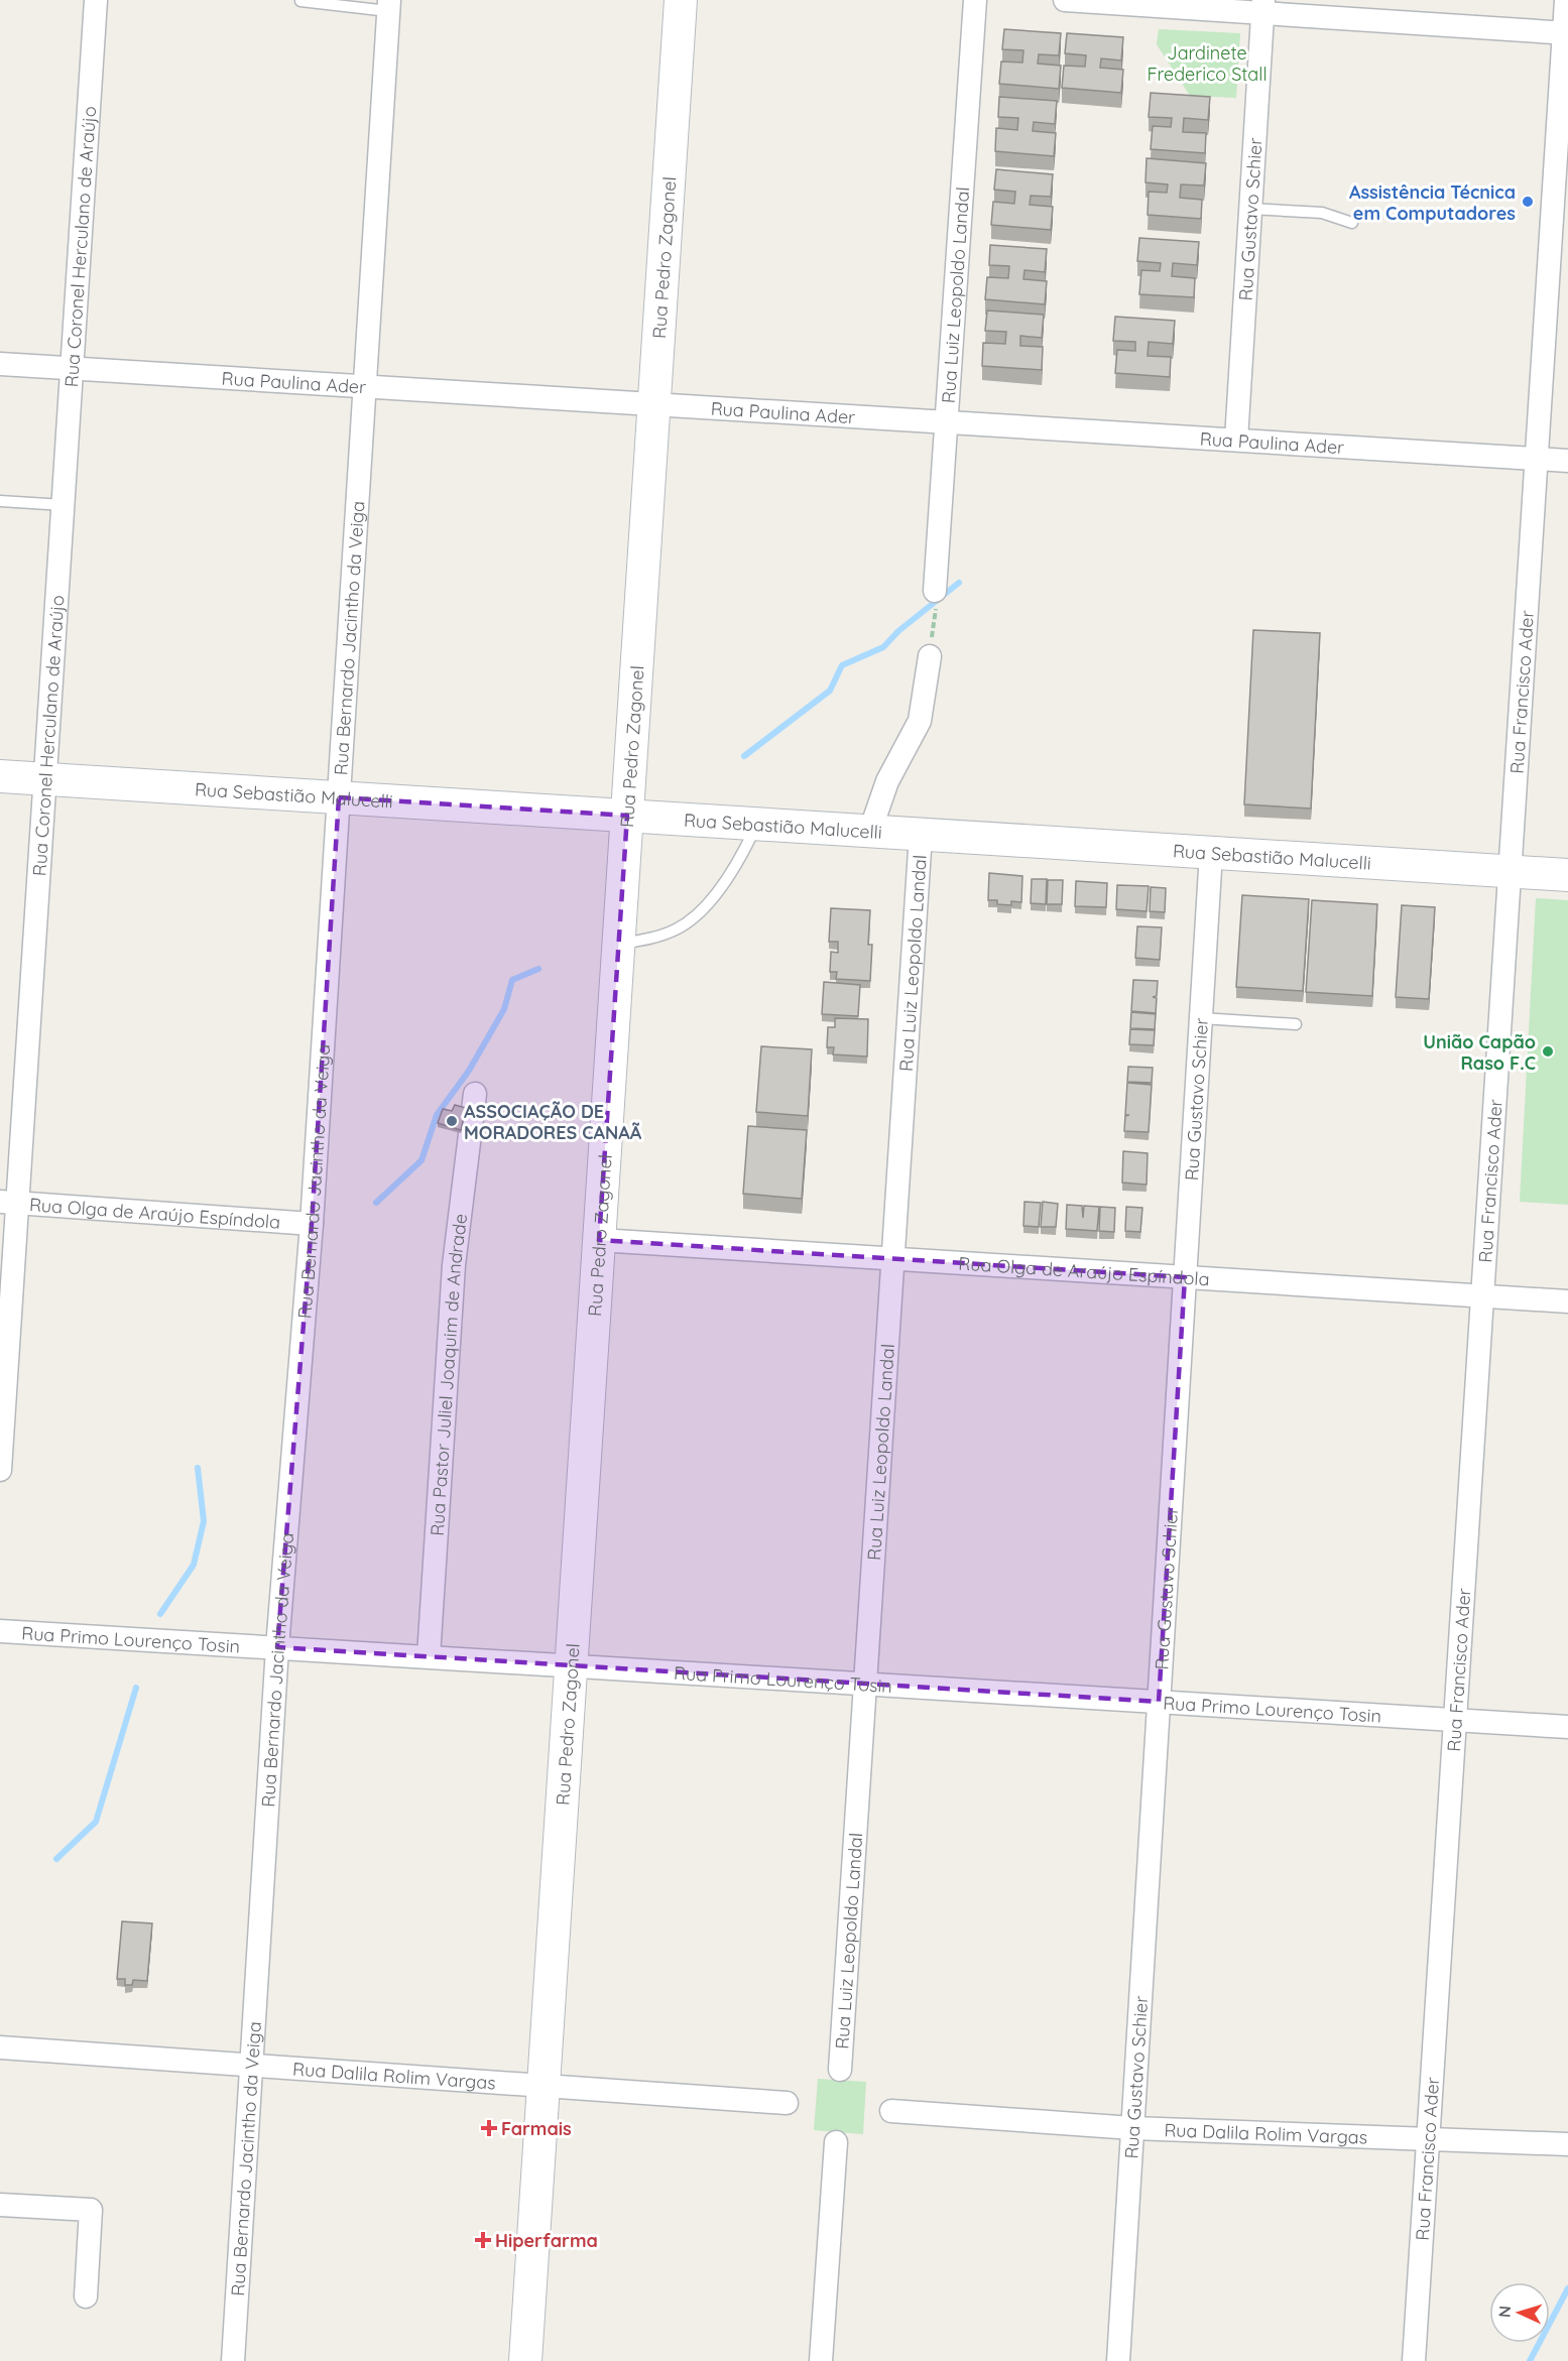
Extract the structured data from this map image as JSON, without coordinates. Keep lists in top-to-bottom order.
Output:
{
  "streets": {
    "street": [
      "Rua Gustavo Schier",
      "Rua Coronel Herculano de Araújo",
      "Rua Pedro Zagonel",
      "Rua Luiz Leopoldo Landal",
      "Rua Paulina Ader",
      "Rua Bernardo Jacintho da Veiga",
      "Rua Francisco Ader",
      "Rua Sebastião Malucelli",
      "Rua Olga de Araújo Espíndola",
      "Rua Pastor Juliel Joaquim de Andrade",
      "Rua Primo Lourenço Tosin",
      "Rua Dalila Rolim Vargas"
    ]
  },
  "crossings": [
    ["Rua Gustavo Schier", "Rua Paulina Ader"],
    ["Rua Gustavo Schier", "Rua Sebastião Malucelli"],
    ["Rua Gustavo Schier", "Rua Olga de Araújo Espíndola"],
    ["Rua Gustavo Schier", "Rua Primo Lourenço Tosin"],
    ["Rua Gustavo Schier", "Rua Dalila Rolim Vargas"],
    ["Rua Coronel Herculano de Araújo", "Rua Paulina Ader"],
    ["Rua Coronel Herculano de Araújo", "Rua Sebastião Malucelli"],
    ["Rua Coronel Herculano de Araújo", "Rua Olga de Araújo Espíndola"],
    ["Rua Pedro Zagonel", "Rua Paulina Ader"],
    ["Rua Pedro Zagonel", "Rua Sebastião Malucelli"],
    ["Rua Pedro Zagonel", "Rua Olga de Araújo Espíndola"],
    ["Rua Pedro Zagonel", "Rua Primo Lourenço Tosin"],
    ["Rua Pedro Zagonel", "Rua Dalila Rolim Vargas"],
    ["Rua Luiz Leopoldo Landal", "Rua Paulina Ader"],
    ["Rua Luiz Leopoldo Landal", "Rua Sebastião Malucelli"],
    ["Rua Luiz Leopoldo Landal", "Rua Olga de Araújo Espíndola"],
    ["Rua Luiz Leopoldo Landal", "Rua Primo Lourenço Tosin"],
    ["Rua Paulina Ader", "Rua Bernardo Jacintho da Veiga"],
    ["Rua Paulina Ader", "Rua Francisco Ader"],
    ["Rua Bernardo Jacintho da Veiga", "Rua Sebastião Malucelli"],
    ["Rua Bernardo Jacintho da Veiga", "Rua Olga de Araújo Espíndola"],
    ["Rua Bernardo Jacintho da Veiga", "Rua Primo Lourenço Tosin"],
    ["Rua Bernardo Jacintho da Veiga", "Rua Dalila Rolim Vargas"],
    ["Rua Francisco Ader", "Rua Sebastião Malucelli"],
    ["Rua Francisco Ader", "Rua Olga de Araújo Espíndola"],
    ["Rua Francisco Ader", "Rua Primo Lourenço Tosin"],
    ["Rua Francisco Ader", "Rua Dalila Rolim Vargas"],
    ["Rua Pastor Juliel Joaquim de Andrade", "Rua Primo Lourenço Tosin"]
  ],
  "parks": ["Jardinete Frederico Stall"],
  "places": {
    "other": ["Assistência Técnica em Computadores", "União Capão Raso F.C", "ASSOCIAÇÃO DE MORADORES CANAÃ"],
    "health": ["Farmais", "Hiperfarma"]
  },
  "north": "left"
}
